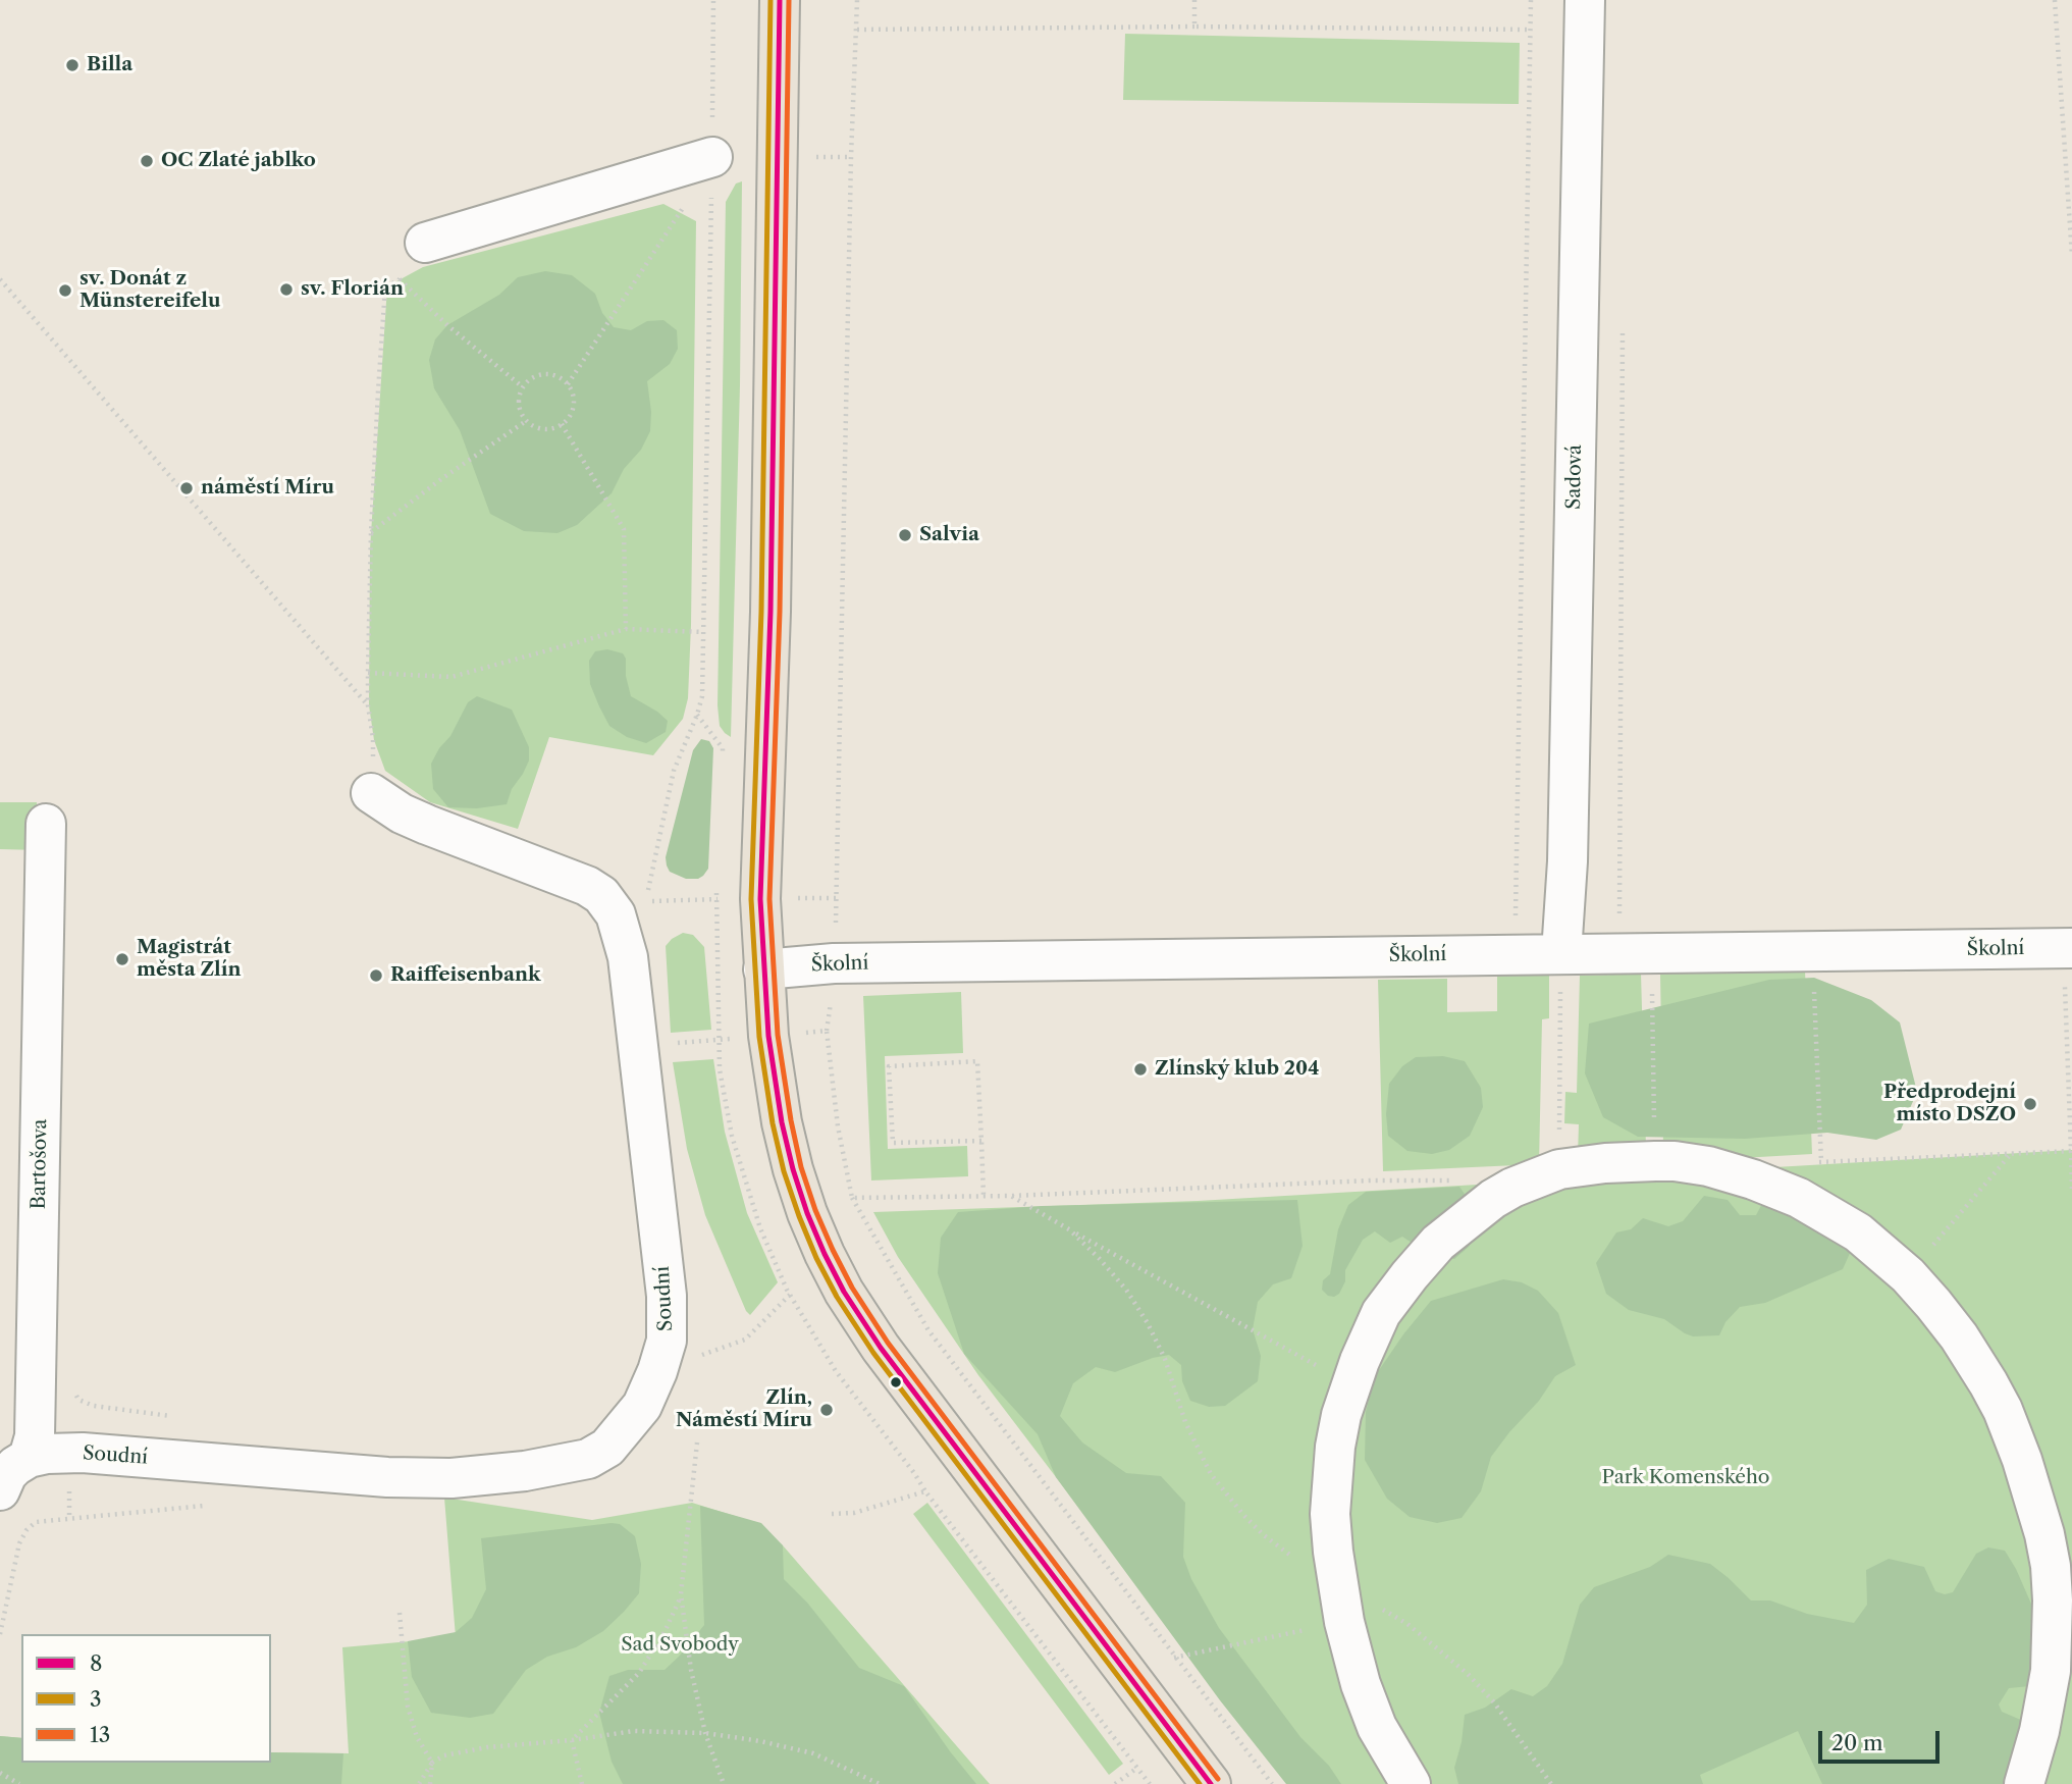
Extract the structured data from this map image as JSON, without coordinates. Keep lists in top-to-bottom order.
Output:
{
  "streets": {
    "street": [
      "Sadová",
      "Školní",
      "Bartošova",
      "Soudní"
    ]
  },
  "crossings": [
    ["Sadová", "Školní"],
    ["Bartošova", "Soudní"]
  ],
  "parks": ["Park Komenského", "Sad Svobody"],
  "places": [
    "Billa",
    "OC Zlaté jablko",
    "sv. Florián",
    "sv. Donát z Münstereifelu",
    "náměstí Míru",
    "Salvia",
    "Magistrát města Zlín",
    "Raiffeisenbank",
    "Zlínský klub 204",
    "Předprodejní místo DSZO",
    "Zlín, Náměstí Míru"
  ],
  "lines": ["transit line 8", "transit line 3", "transit line 13"],
  "legend": ["8", "3", "13"],
  "scale_bar": "20 m"
}
